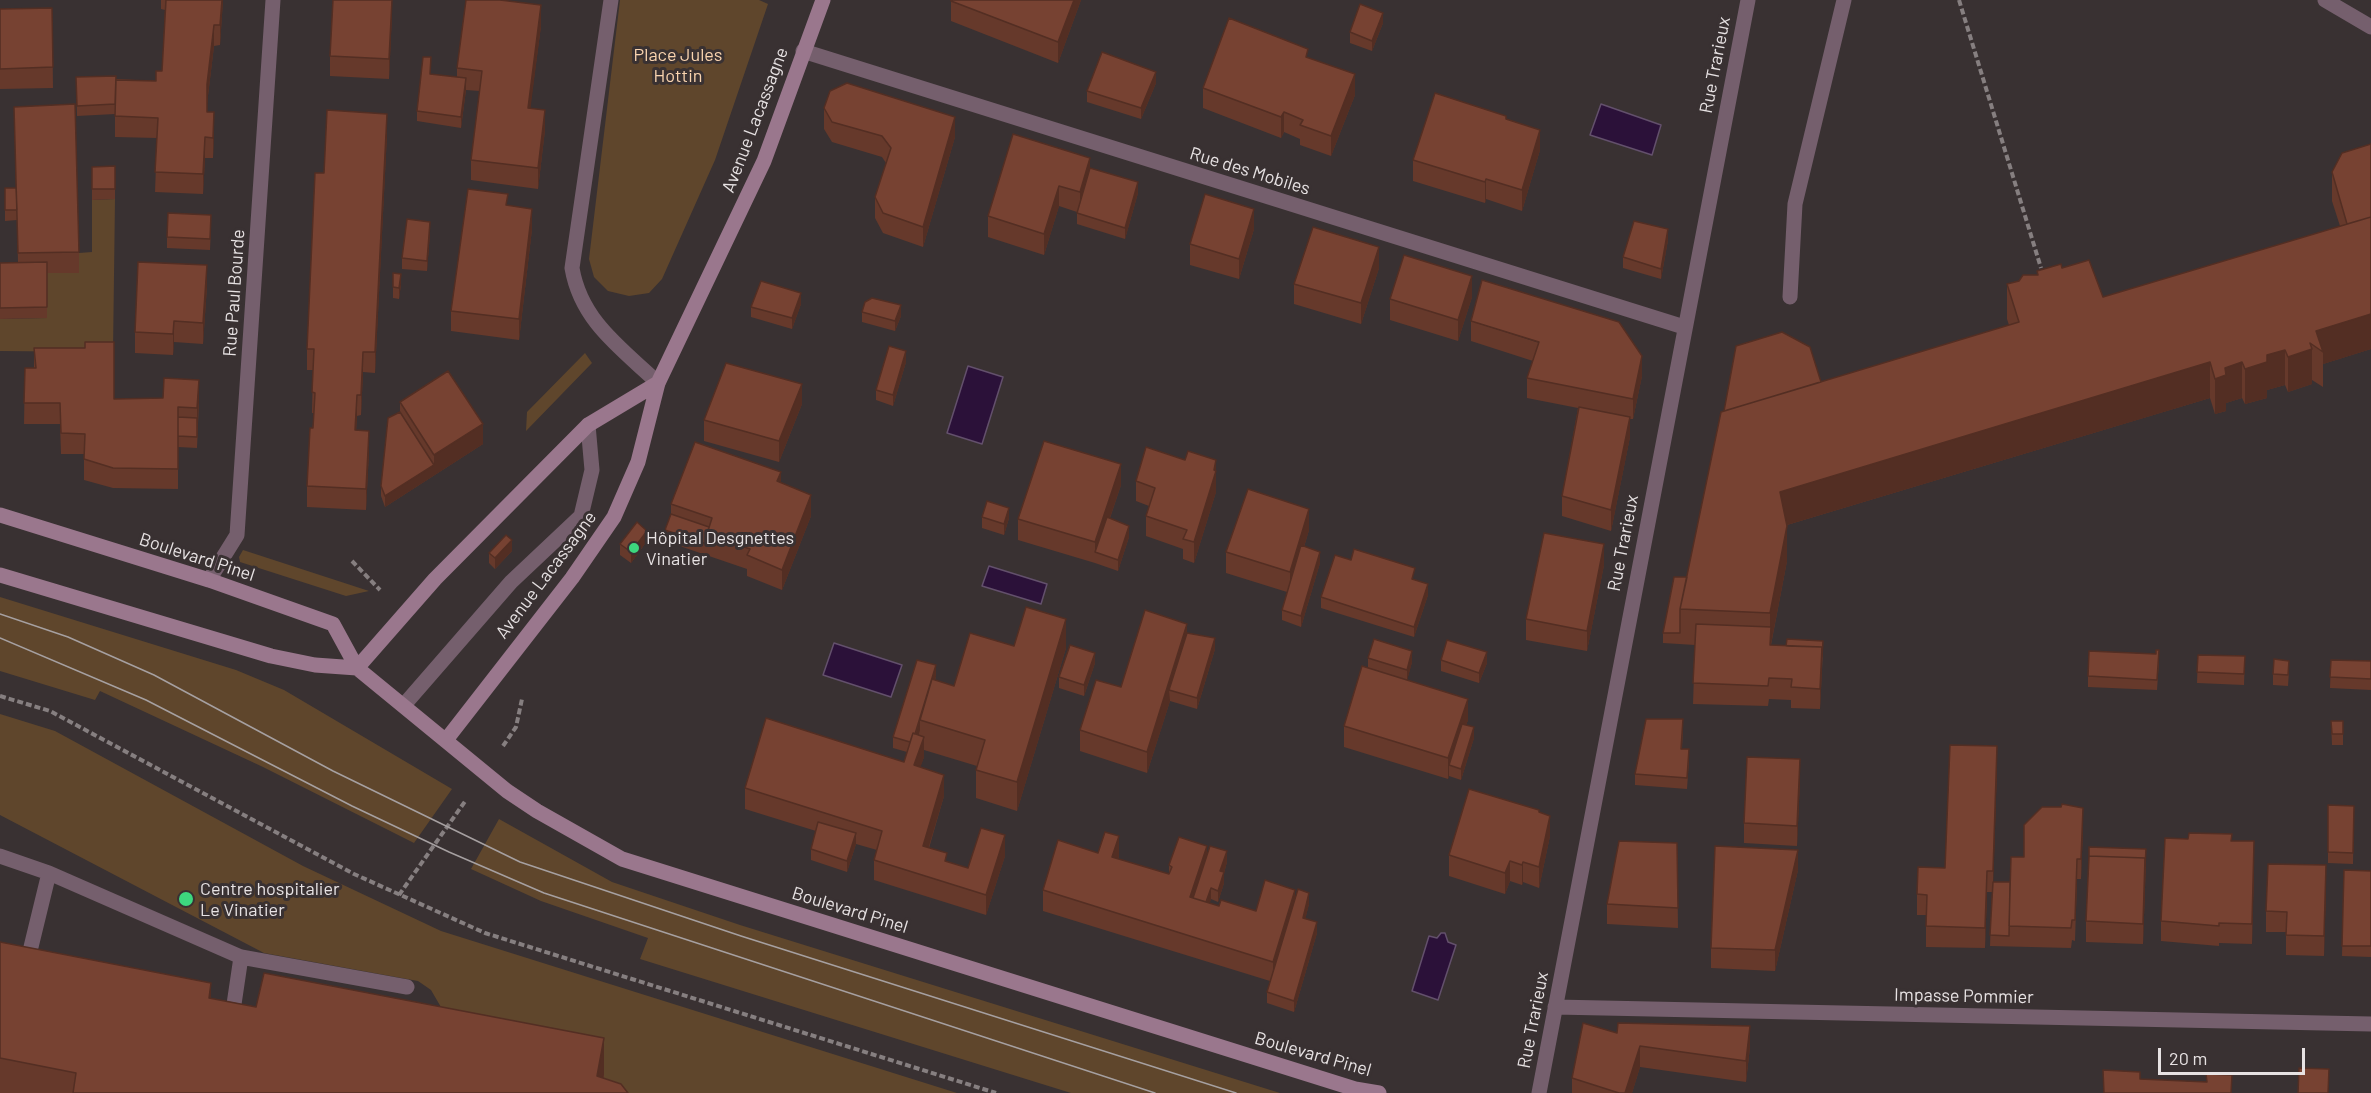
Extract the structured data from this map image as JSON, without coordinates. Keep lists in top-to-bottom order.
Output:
{
  "streets": {
    "main road": ["Avenue Lacassagne", "Boulevard Pinel"],
    "street": [
      "Rue Trarieux",
      "Rue des Mobiles",
      "Rue Paul Bourde",
      "Impasse Pommier"
    ]
  },
  "crossings": [
    ["Rue Trarieux", "Rue des Mobiles"],
    ["Rue Trarieux", "Impasse Pommier"],
    ["Avenue Lacassagne", "Rue des Mobiles"],
    ["Avenue Lacassagne", "Boulevard Pinel"],
    ["Rue Paul Bourde", "Boulevard Pinel"]
  ],
  "parks": ["Place Jules Hottin"],
  "places": ["Hôpital Desgnettes Vinatier", "Centre hospitalier Le Vinatier"],
  "scale_bar": "20 m"
}
